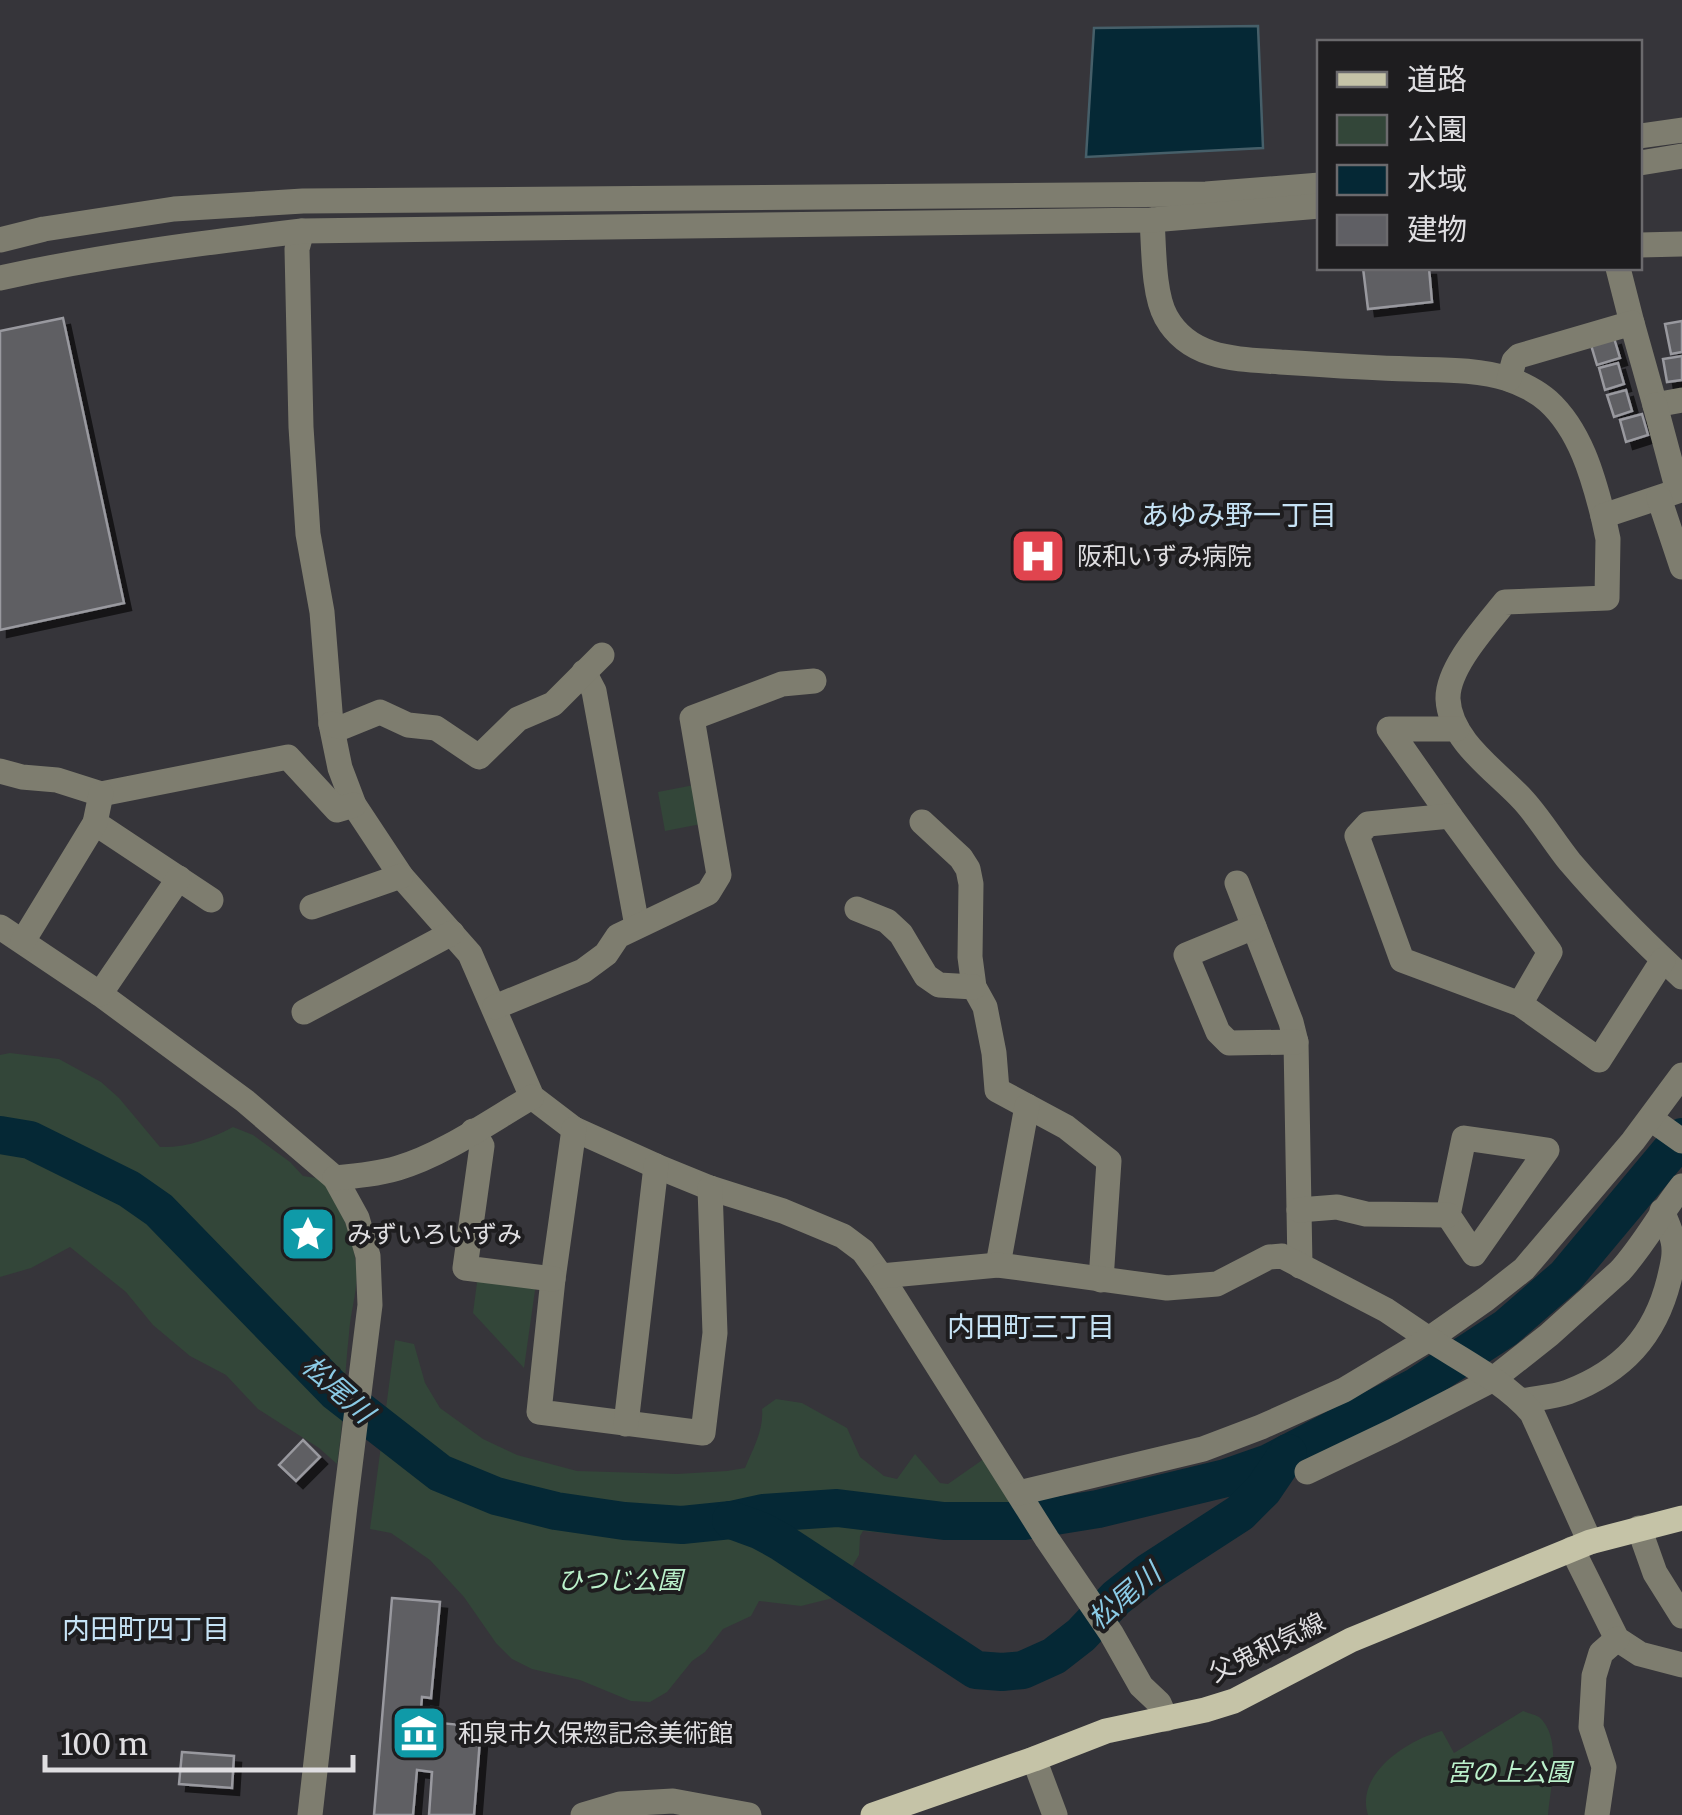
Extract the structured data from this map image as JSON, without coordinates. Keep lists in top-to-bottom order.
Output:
{
  "streets": {
    "main road": ["父鬼和気線"]
  },
  "districts": ["あゆみ野一丁目", "内田町三丁目", "内田町四丁目"],
  "water": ["松尾川"],
  "parks": ["ひつじ公園", "宮の上公園"],
  "places": {
    "hospital": ["阪和いずみ病院"],
    "place": ["みずいろいずみ"],
    "museum": ["和泉市久保惣記念美術館"]
  },
  "legend": [
    "道路",
    "公園",
    "水域",
    "建物"
  ],
  "scale_bar": "100 m"
}
